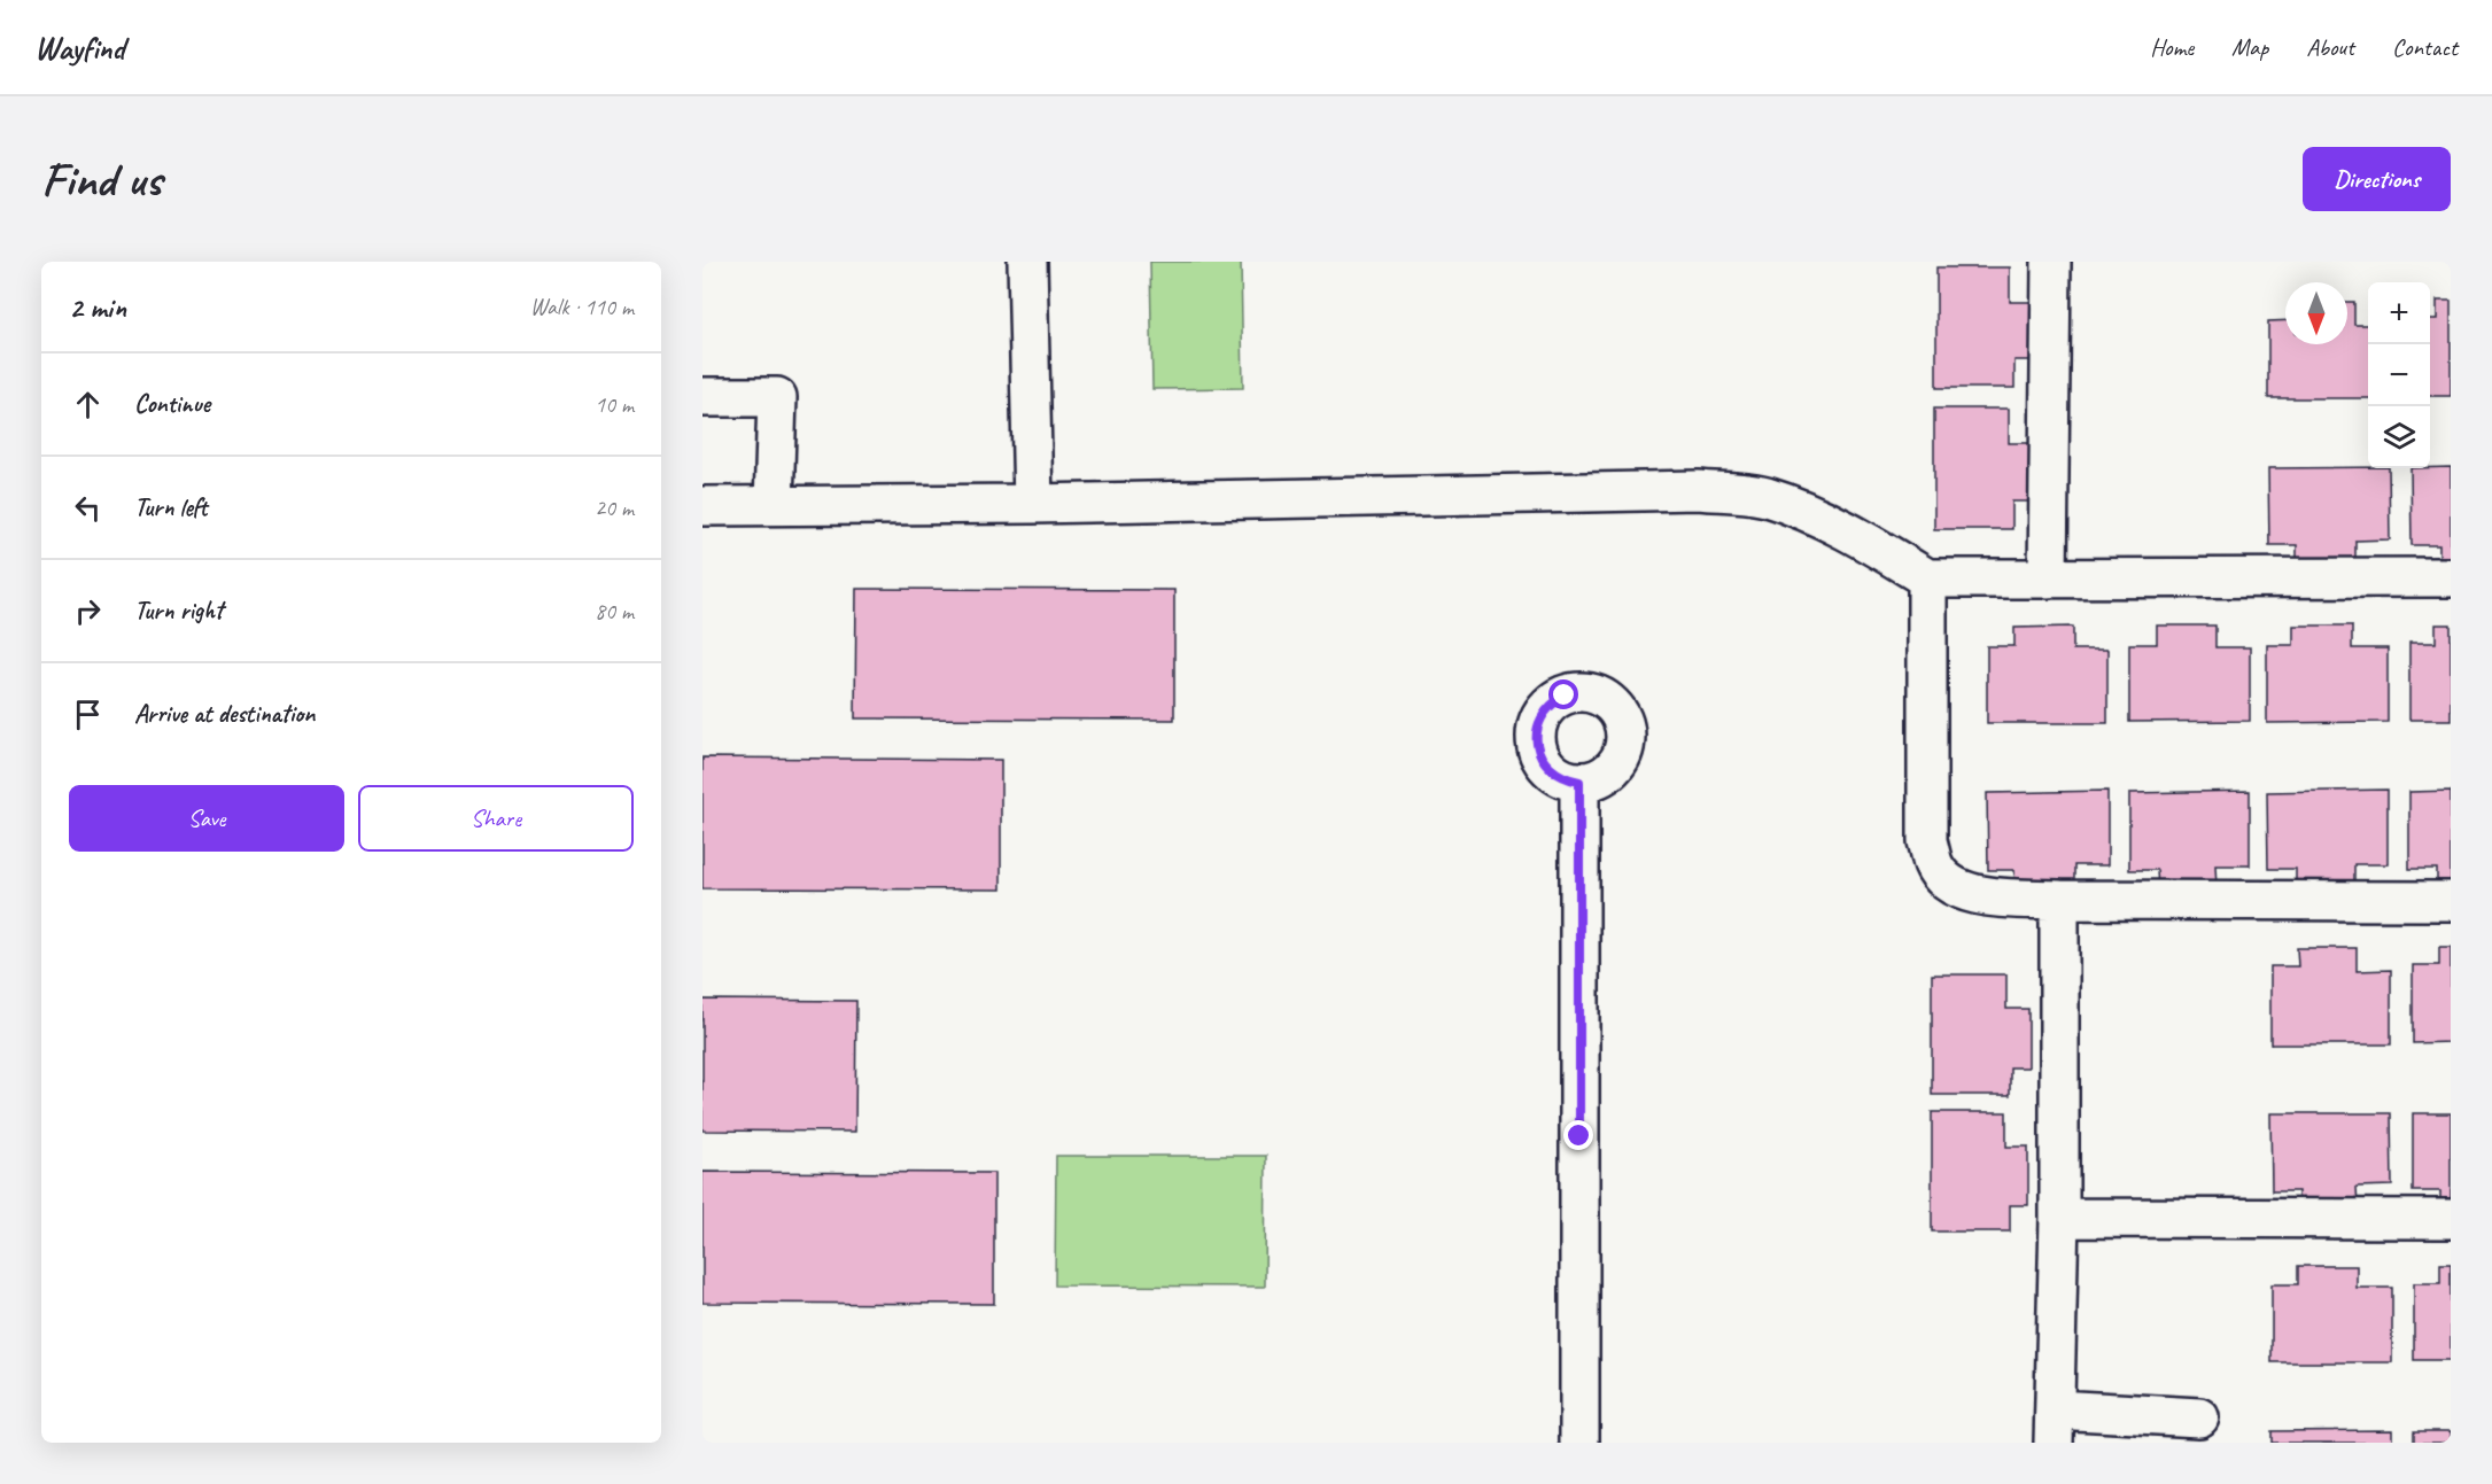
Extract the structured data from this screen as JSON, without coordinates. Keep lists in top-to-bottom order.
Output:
{
  "north": "bottom",
  "page": {
    "header": "Wayfind",
    "nav": [
      "Home",
      "Map",
      "About",
      "Contact"
    ],
    "buttons": [
      "Directions",
      ["Save", "Share"]
    ],
    "title": "Find us",
    "heading": ["2 min", "Walk · 110 m"],
    "map_buttons": ["+", "−"],
    "list": [
      ["Continue", "10 m"],
      ["Turn left", "20 m"],
      ["Turn right", "80 m"],
      "Arrive at destination"
    ]
  }
}
